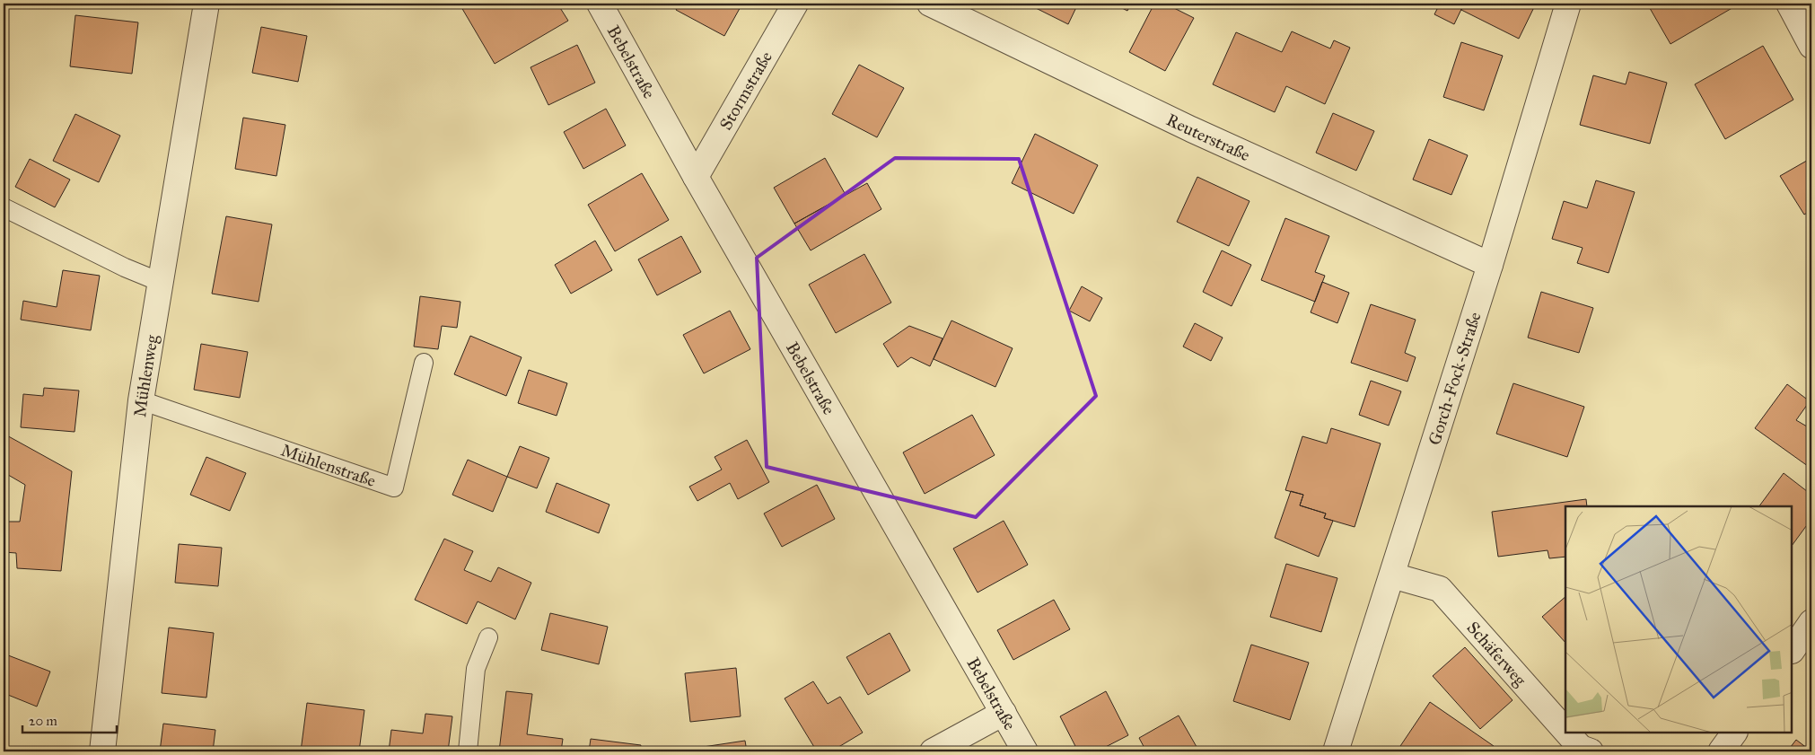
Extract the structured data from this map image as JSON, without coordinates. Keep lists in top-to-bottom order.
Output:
{
  "streets": {
    "street": [
      "Bebelstraße",
      "Stormstraße",
      "Reuterstraße",
      "Mühlenweg",
      "Gorch-Fock-Straße",
      "Schäferweg"
    ],
    "lane": ["Mühlenstraße"]
  },
  "crossings": [
    ["Bebelstraße", "Stormstraße"],
    ["Reuterstraße", "Gorch-Fock-Straße"],
    ["Mühlenweg", "Mühlenstraße"],
    ["Gorch-Fock-Straße", "Schäferweg"]
  ],
  "scale_bar": "20 m"
}
